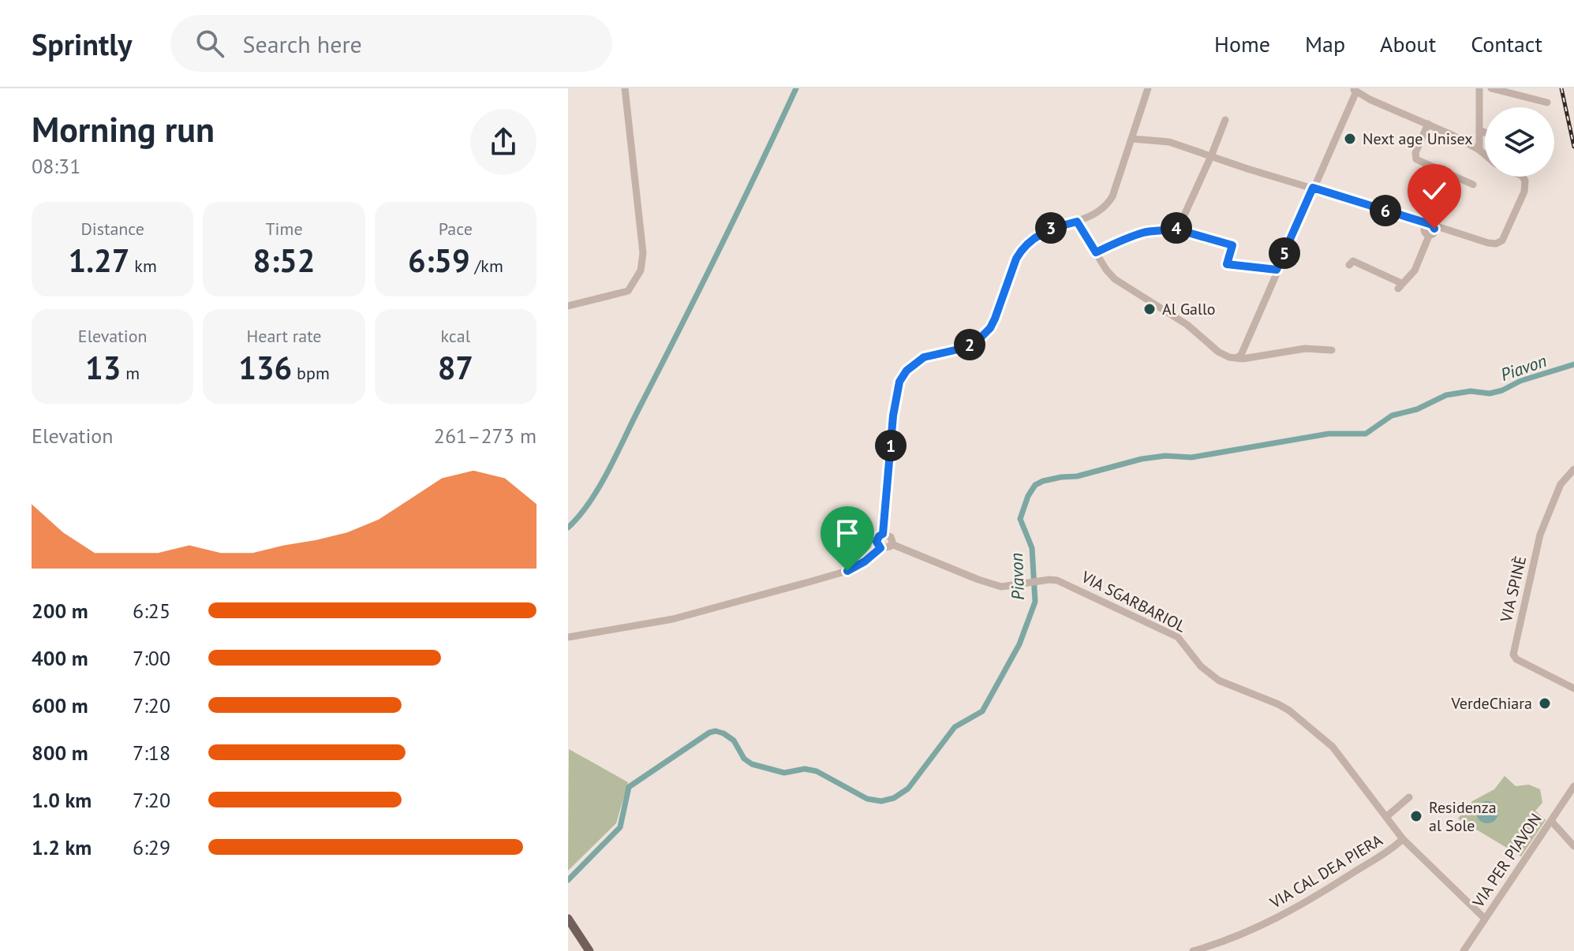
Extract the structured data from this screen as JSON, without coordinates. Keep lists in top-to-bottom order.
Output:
{
  "streets": {
    "street": [
      "VIA SPINÈ",
      "VIA SGARBARIOL",
      "VIA PER PIAVON",
      "VIA CAL DEA PIERA"
    ]
  },
  "crossings": [
    ["VIA SGARBARIOL", "VIA PER PIAVON"],
    ["VIA SGARBARIOL", "VIA CAL DEA PIERA"]
  ],
  "water": ["Piavon"],
  "places": [
    "Next age Unisex",
    "Al Gallo",
    "VerdeChiara",
    "Residenza al Sole"
  ],
  "page": {
    "header": "Sprintly",
    "search": "Search here",
    "nav": [
      "Home",
      "Map",
      "About",
      "Contact"
    ],
    "heading": ["Morning run", "08:31"],
    "pins": [
      "6",
      "3",
      "4",
      "5",
      "2",
      "1"
    ],
    "stats": [
      ["Distance", "1.27 km"],
      ["Time", "8:52"],
      ["Pace", "6:59 /km"],
      ["Elevation", "13 m"],
      ["Heart rate", "136 bpm"],
      ["kcal", "87"]
    ],
    "chart": ["Elevation", "261–273 m"],
    "list": [
      {
        "name": "200 m",
        "note": "6:25"
      },
      {
        "name": "400 m",
        "note": "7:00"
      },
      {
        "name": "600 m",
        "note": "7:20"
      },
      {
        "name": "800 m",
        "note": "7:18"
      },
      {
        "name": "1.0 km",
        "note": "7:20"
      },
      {
        "name": "1.2 km",
        "note": "6:29"
      }
    ]
  }
}
